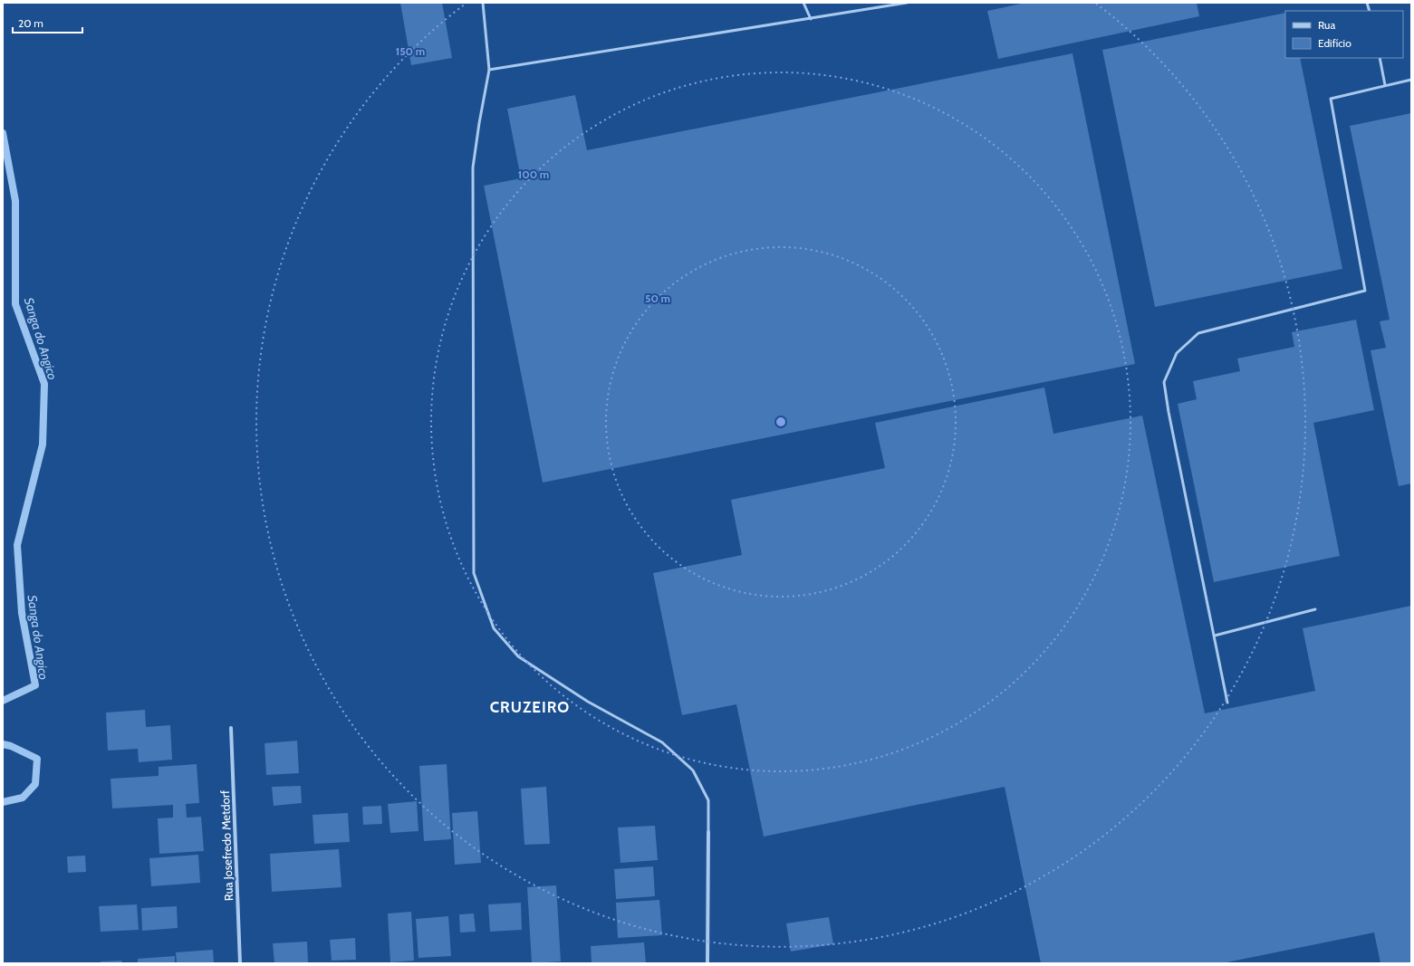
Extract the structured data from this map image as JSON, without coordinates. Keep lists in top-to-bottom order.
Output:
{
  "streets": {
    "street": ["Rua Josefredo Metdorf"]
  },
  "districts": ["CRUZEIRO"],
  "water": ["Sanga do Angico"],
  "legend": ["Rua", "Edifício"],
  "scale_bar": "20 m",
  "rings": ["150 m", "100 m", "50 m"]
}
